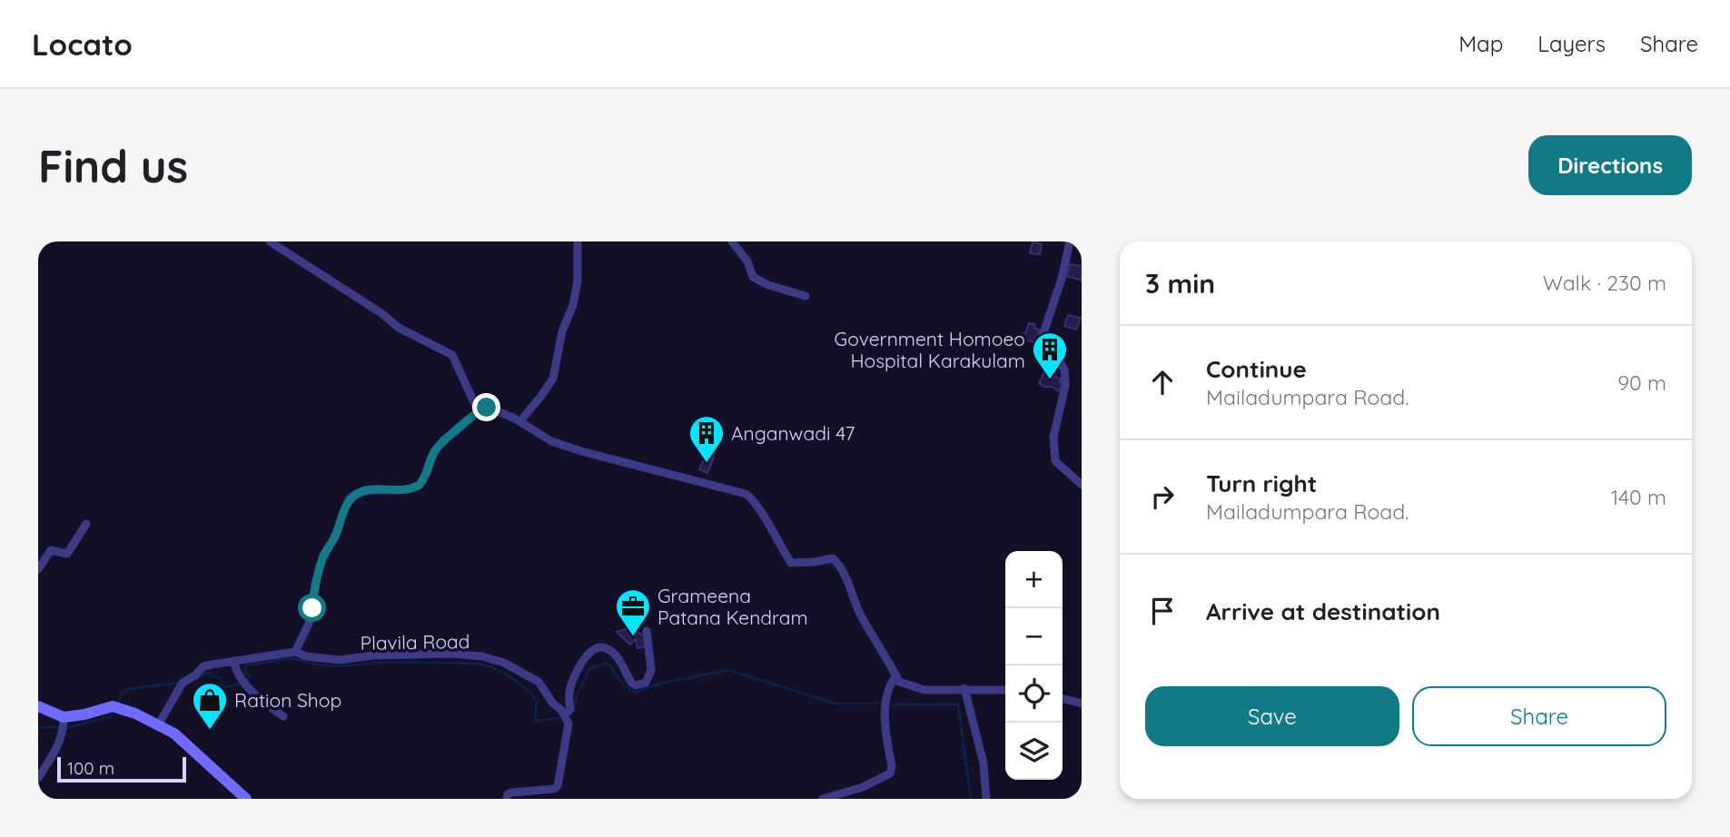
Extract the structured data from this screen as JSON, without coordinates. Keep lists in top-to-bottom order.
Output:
{
  "streets": {
    "street": ["Plavila Road"]
  },
  "places": {
    "building": ["Government Homoeo Hospital Karakulam", "Anganwadi 47"],
    "office": ["Grameena Patana Kendram"],
    "shop": ["Ration Shop"]
  },
  "scale_bar": "100 m",
  "page": {
    "header": "Locato",
    "nav": ["Map", "Layers", "Share"],
    "buttons": [
      "Directions",
      ["Save", "Share"]
    ],
    "title": "Find us",
    "heading": ["3 min", "Walk · 230 m"],
    "list": [
      ["Continue", "Mailadumpara Road.", "90 m"],
      ["Turn right", "Mailadumpara Road.", "140 m"],
      "Arrive at destination"
    ],
    "map_buttons": ["+", "−"],
    "scale": "100 m"
  }
}
